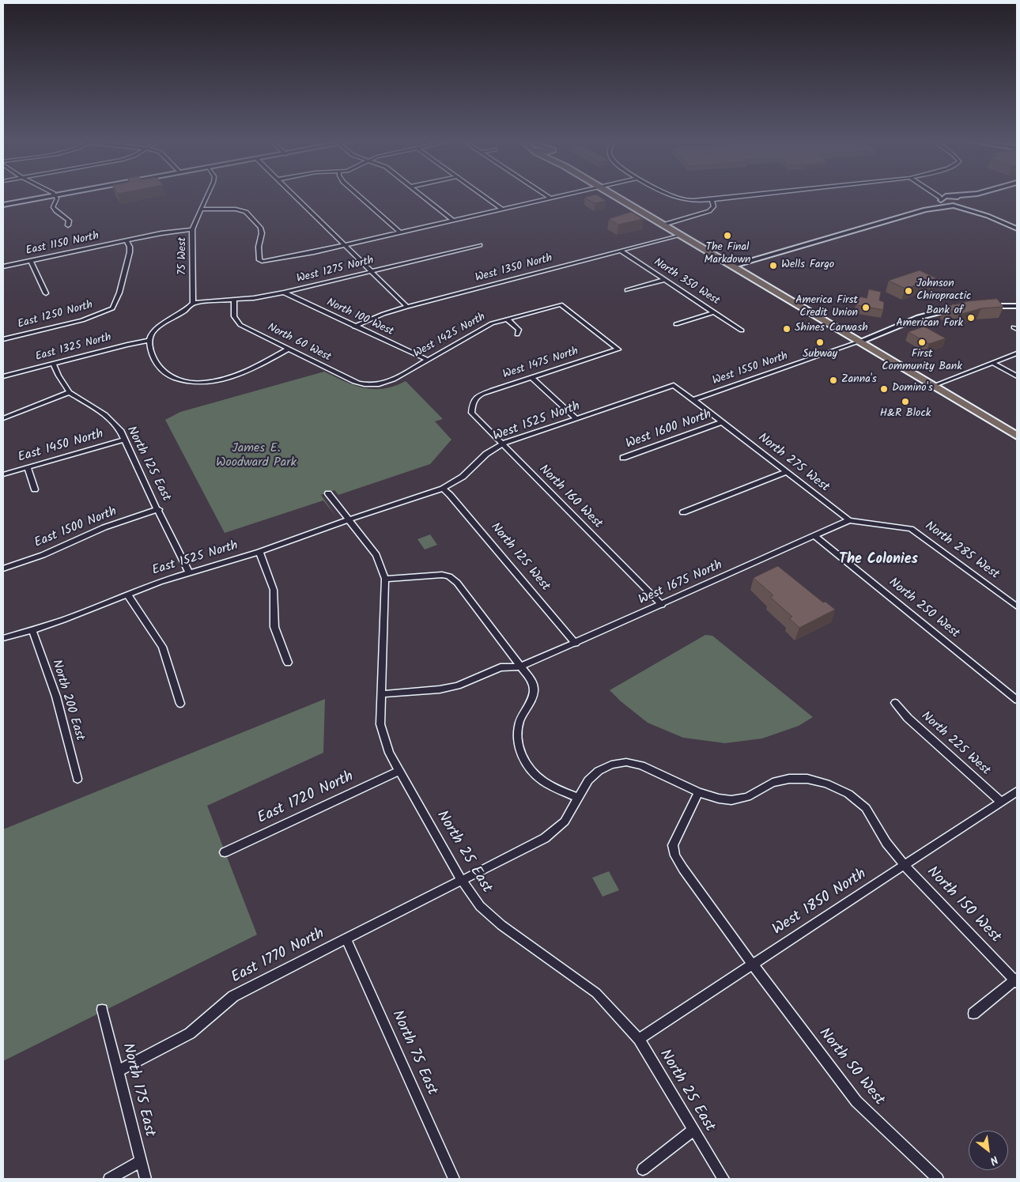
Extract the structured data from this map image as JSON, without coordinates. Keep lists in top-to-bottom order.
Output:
{
  "streets": {
    "street": [
      "East 1150 North",
      "75 West",
      "West 1350 North",
      "West 1275 North",
      "North 350 West",
      "East 1250 North",
      "North 100 West",
      "West 1425 North",
      "North 60 West",
      "East 1325 North",
      "West 1475 North",
      "West 1550 North",
      "West 1525 North",
      "West 1600 North",
      "East 1450 North",
      "North 275 West",
      "North 125 East",
      "North 160 West",
      "East 1500 North",
      "North 285 West",
      "North 125 West",
      "East 1525 North",
      "West 1675 North",
      "North 250 West",
      "North 200 East",
      "North 225 West",
      "East 1720 North",
      "North 25 East",
      "West 1850 North",
      "North 150 West",
      "East 1770 North",
      "North 75 East",
      "North 50 West",
      "North 175 East"
    ]
  },
  "crossings": [
    ["East 1150 North", "75 West"],
    ["75 West", "West 1275 North"],
    ["West 1350 North", "North 350 West"],
    ["West 1350 North", "North 100 West"],
    ["West 1275 North", "North 100 West"],
    ["West 1275 North", "North 60 West"],
    ["North 100 West", "West 1425 North"],
    ["West 1425 North", "North 60 West"],
    ["West 1425 North", "West 1475 North"],
    ["East 1325 North", "North 125 East"],
    ["West 1475 North", "North 160 West"],
    ["West 1550 North", "North 275 West"],
    ["West 1525 North", "North 275 West"],
    ["West 1525 North", "North 160 West"],
    ["West 1525 North", "North 125 West"],
    ["West 1525 North", "East 1525 North"],
    ["West 1600 North", "North 275 West"],
    ["East 1450 North", "North 125 East"],
    ["North 275 West", "North 285 West"],
    ["North 275 West", "West 1675 North"],
    ["North 125 East", "East 1500 North"],
    ["North 125 East", "East 1525 North"],
    ["North 160 West", "West 1675 North"],
    ["North 125 West", "West 1675 North"],
    ["East 1525 North", "North 200 East"],
    ["East 1525 North", "North 25 East"],
    ["West 1675 North", "North 250 West"],
    ["North 225 West", "West 1850 North"],
    ["East 1720 North", "North 25 East"],
    ["North 25 East", "West 1850 North"],
    ["North 25 East", "East 1770 North"],
    ["West 1850 North", "North 150 West"],
    ["West 1850 North", "North 50 West"],
    ["North 150 West", "East 1770 North"],
    ["East 1770 North", "North 75 East"],
    ["East 1770 North", "North 175 East"]
  ],
  "districts": ["The Colonies"],
  "parks": ["James E. Woodward Park"],
  "places": [
    "The Final Markdown",
    "Wells Fargo",
    "Johnson Chiropractic",
    "America First Credit Union",
    "Bank of American Fork",
    "Shines Carwash",
    "Subway",
    "First Community Bank",
    "Zanna's",
    "Domino's",
    "H&R Block"
  ],
  "north": "bottom right"
}
